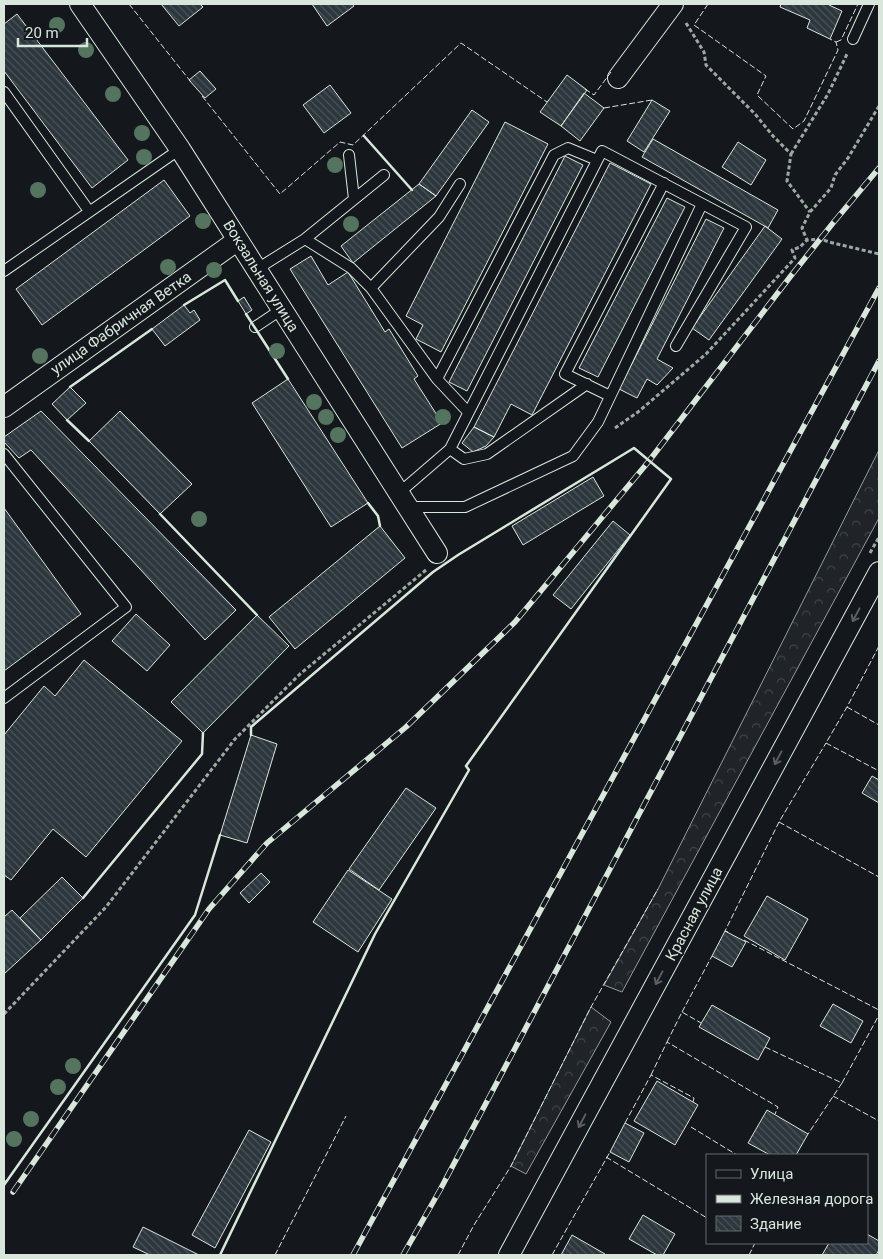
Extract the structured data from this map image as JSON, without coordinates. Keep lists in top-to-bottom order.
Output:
{
  "streets": {
    "street": ["Вокзальная улица", "улица Фабричная Ветка", "Красная улица"]
  },
  "crossings": [
    ["Вокзальная улица", "улица Фабричная Ветка"]
  ],
  "one_way": ["Красная улица"],
  "legend": ["Улица", "Железная дорога", "Здание"],
  "scale_bar": "20 m"
}
